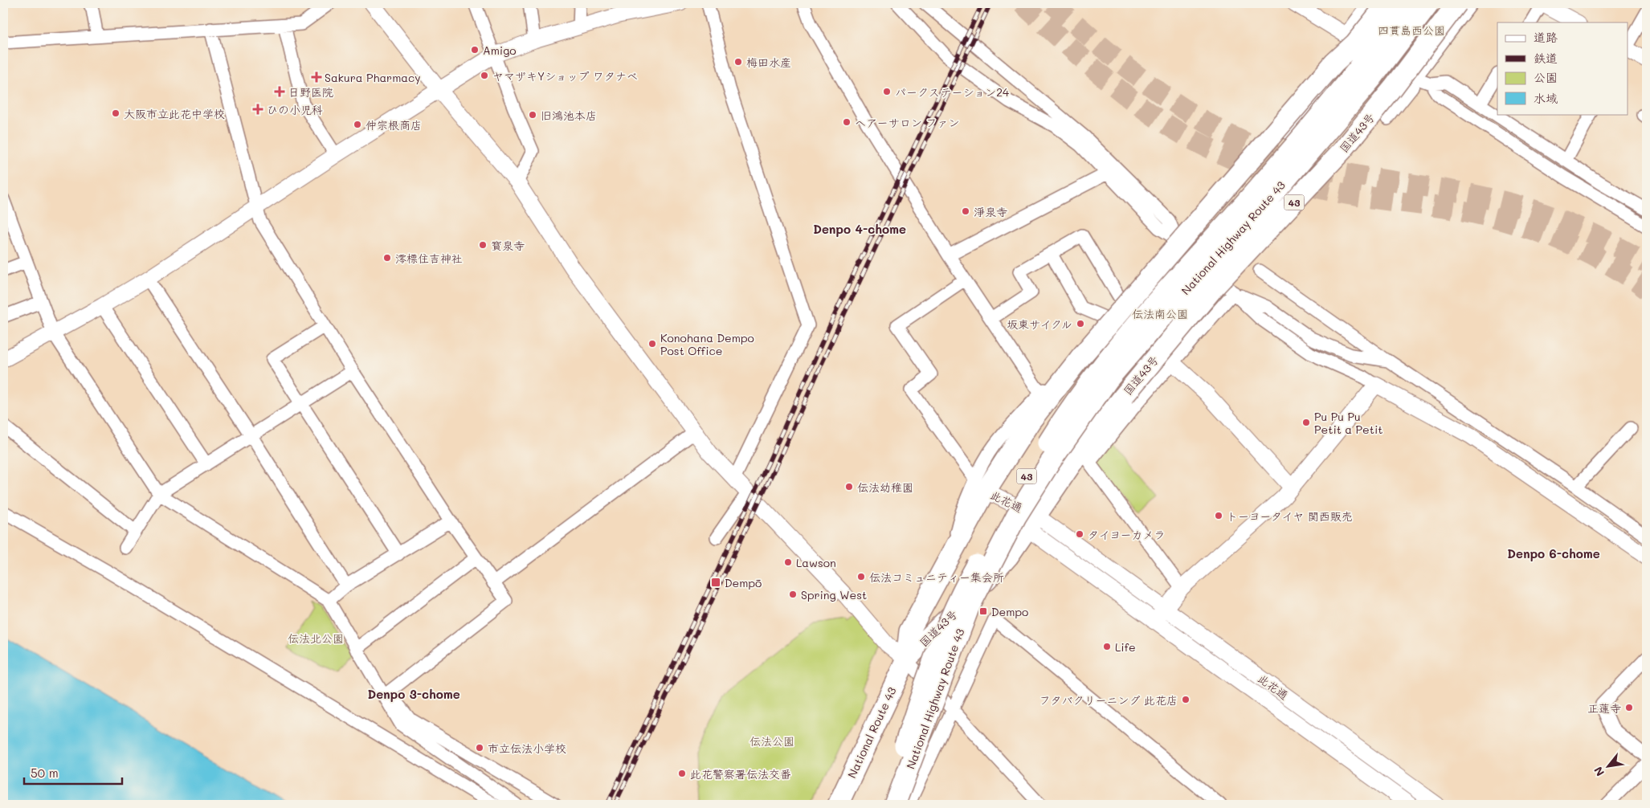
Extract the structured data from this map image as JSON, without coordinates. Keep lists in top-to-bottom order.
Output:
{
  "streets": {
    "highway": [
      "国道43号",
      "43",
      "National Highway Route 43",
      "National Route 43"
    ],
    "street": ["此花通"]
  },
  "crossings": [
    ["国道43号", "43"],
    ["国道43号", "此花通"],
    ["国道43号", "National Route 43"],
    ["43", "National Highway Route 43"]
  ],
  "districts": ["Denpo 4-chome", "Denpo 6-chome", "Denpo 3-chome"],
  "parks": [
    "四貫島西公園",
    "伝法南公園",
    "伝法北公園",
    "伝法公園"
  ],
  "places": {
    "other": [
      "Amigo",
      "梅田水産",
      "ヤマザキYショップ ワタナベ",
      "パークステーション24",
      "大阪市立此花中学校",
      "旧鴻池本店",
      "ヘアーサロン ファン",
      "仲宗根商店",
      "淨泉寺",
      "寳泉寺",
      "澪標住吉神社",
      "坂東サイクル",
      "Konohana Dempo Post Office",
      "Pu Pu Pu Petit a Petit",
      "伝法幼稚園",
      "トーヨータイヤ 関西販売",
      "タイヨーカメラ",
      "Lawson",
      "伝法コミュニティー集会所",
      "Spring West",
      "Life",
      "フタバクリーニング 此花店",
      "正蓮寺",
      "市立伝法小学校",
      "此花警察署伝法交番"
    ],
    "health": ["Sakura Pharmacy", "日野医院", "ひの小児科"],
    "transit": ["Dempō", "Dempo"]
  },
  "legend": [
    "道路",
    "鉄道",
    "公園",
    "水域"
  ],
  "scale_bar": "50 m",
  "north": "bottom left"
}
